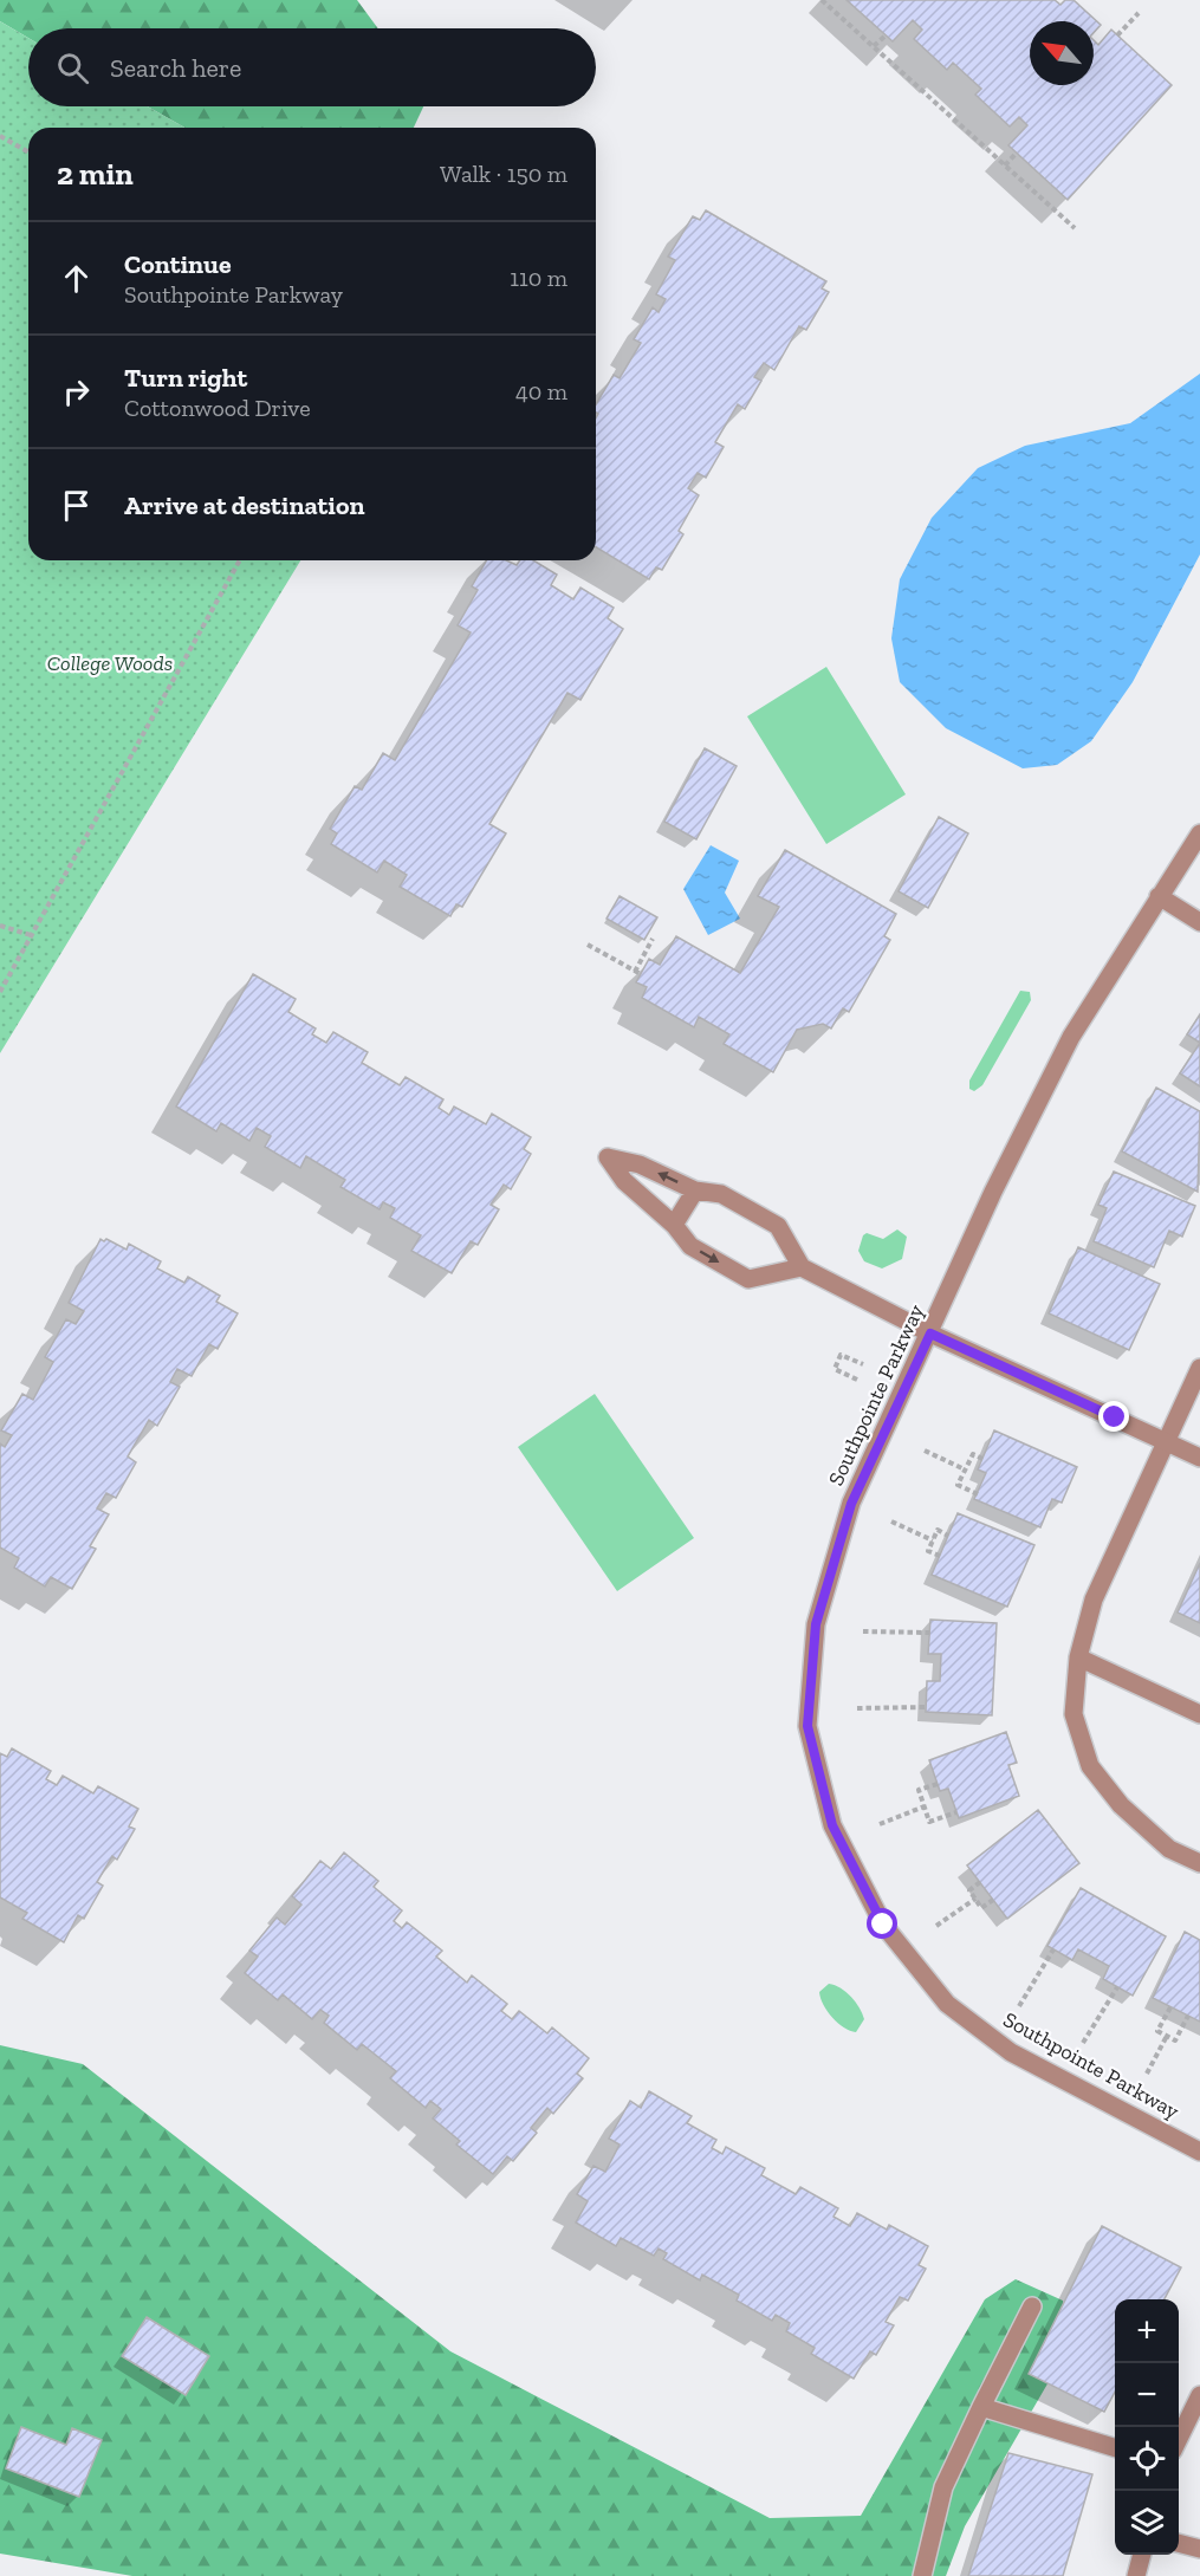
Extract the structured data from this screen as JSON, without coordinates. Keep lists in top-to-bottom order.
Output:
{
  "streets": {
    "street": ["Southpointe Parkway"]
  },
  "parks": ["College Woods"],
  "north": "top left",
  "page": {
    "search": "Search here",
    "heading": ["2 min", "Walk · 150 m"],
    "list": [
      ["Continue", "Southpointe Parkway", "110 m"],
      ["Turn right", "Cottonwood Drive", "40 m"],
      "Arrive at destination"
    ],
    "map_buttons": ["+", "−"]
  }
}
